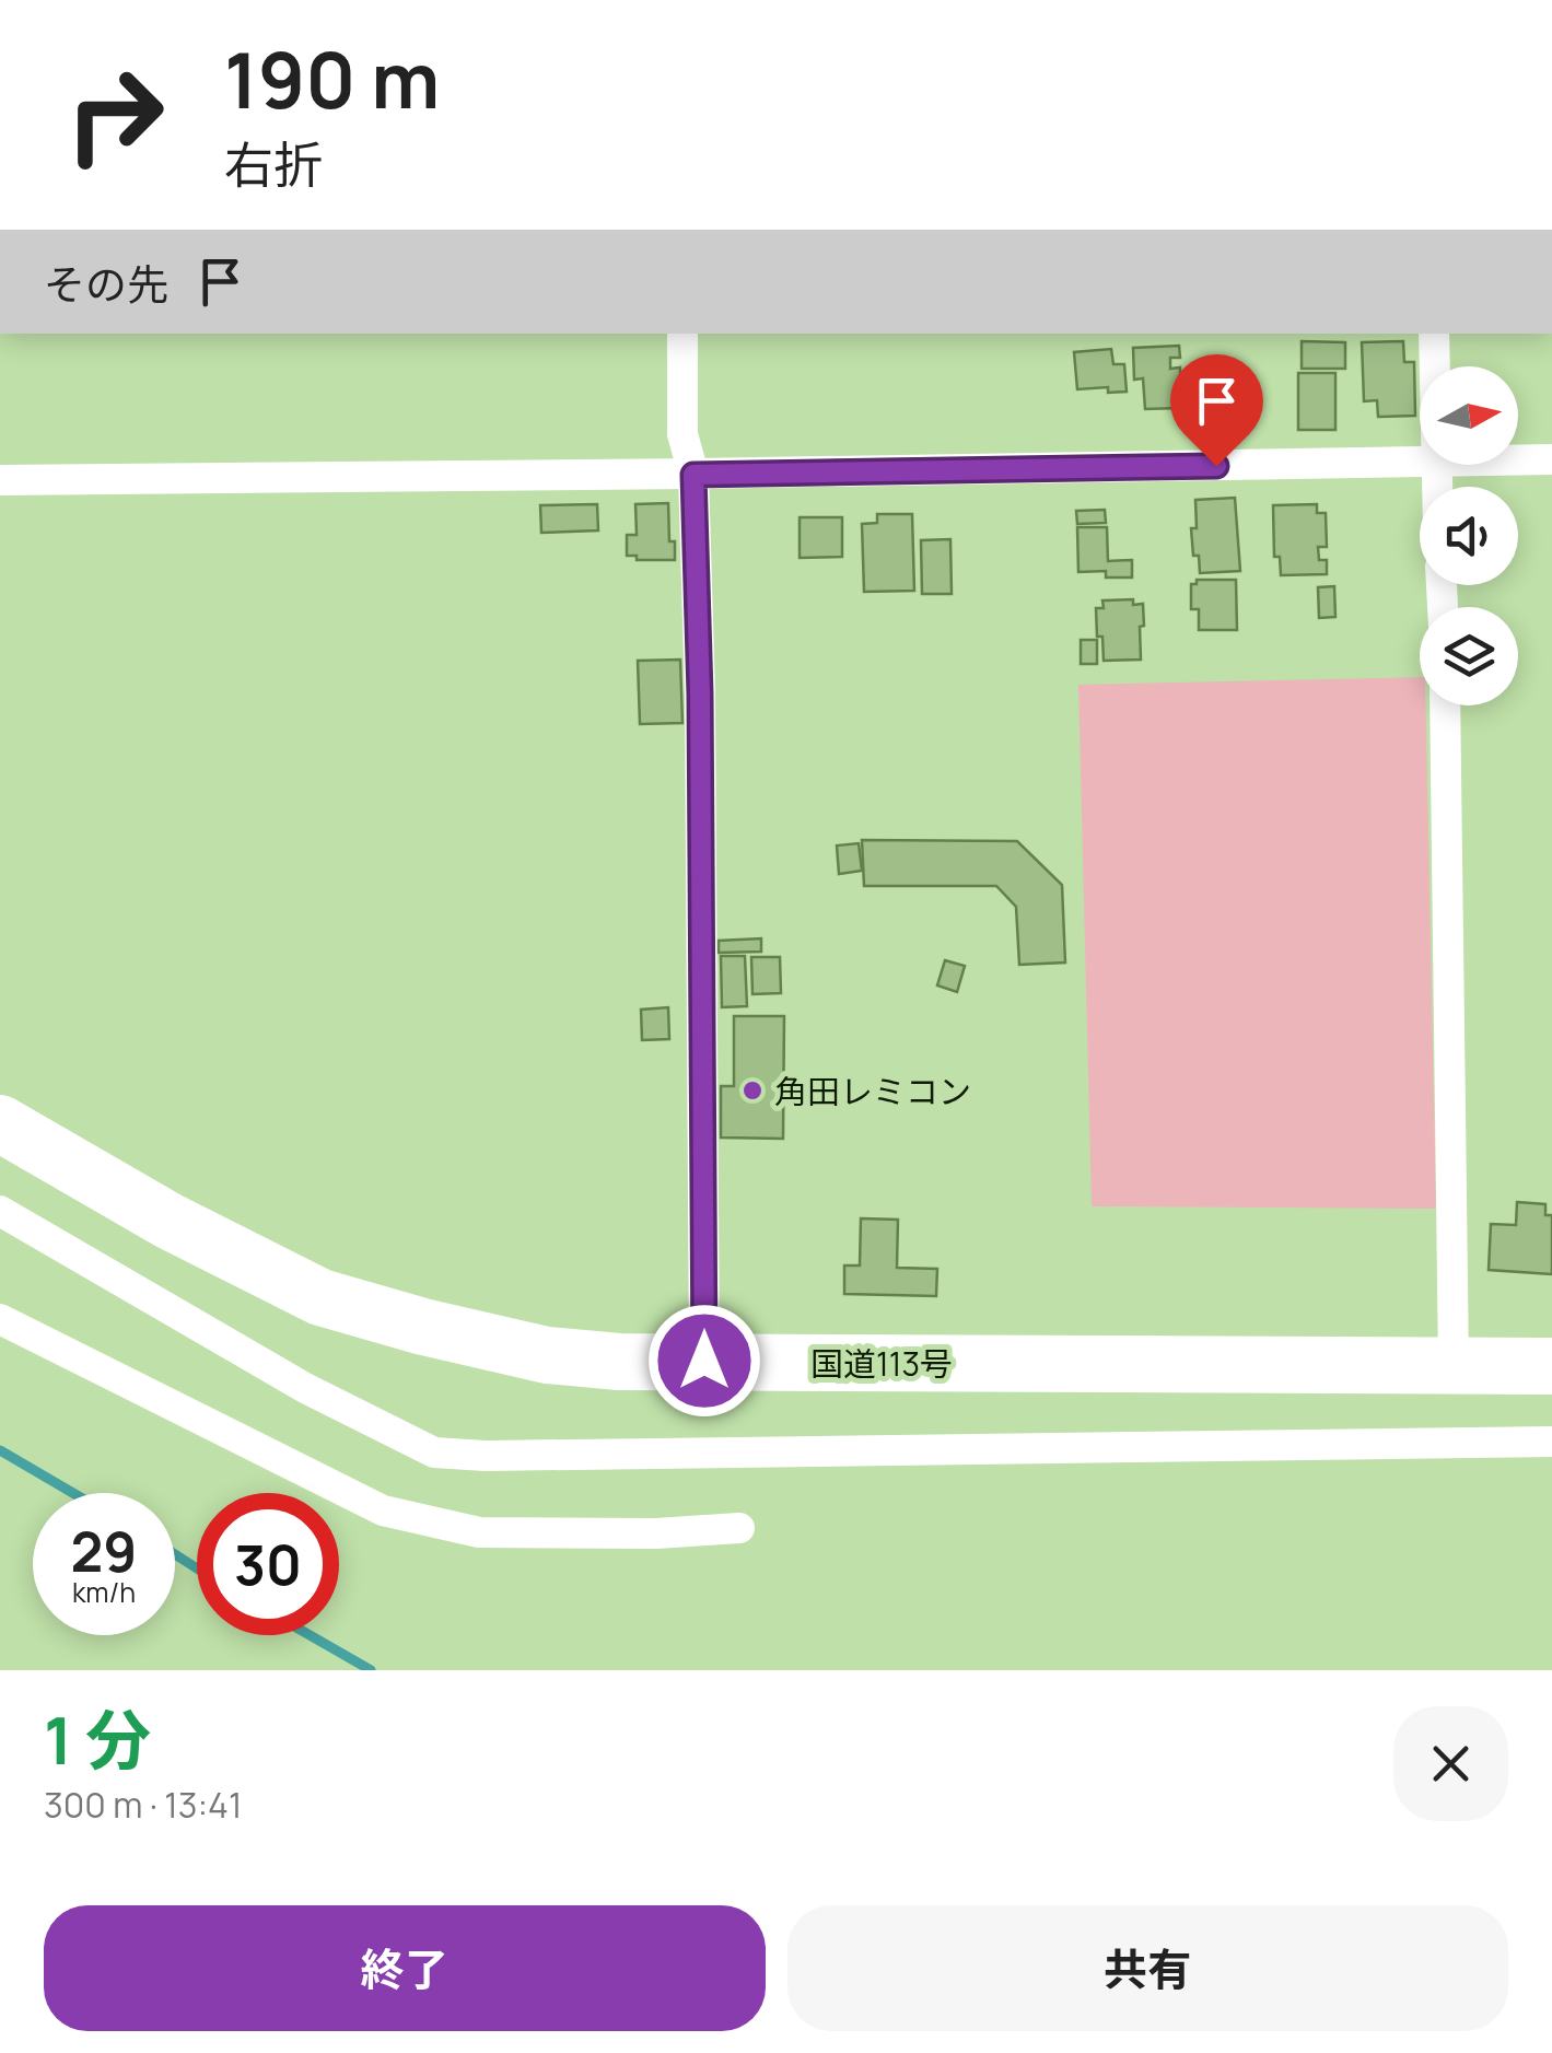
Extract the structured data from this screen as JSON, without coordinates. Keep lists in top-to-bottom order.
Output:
{
  "streets": {
    "highway": ["国道113号"]
  },
  "places": ["角田レミコン"],
  "north": "right",
  "page": {
    "turn": ["190 m", "右折"],
    "then": "その先",
    "speed": "29 km/h",
    "limit": "30",
    "heading": ["1 分", "300 m · 13:41"],
    "buttons": ["終了", "共有"]
  }
}
